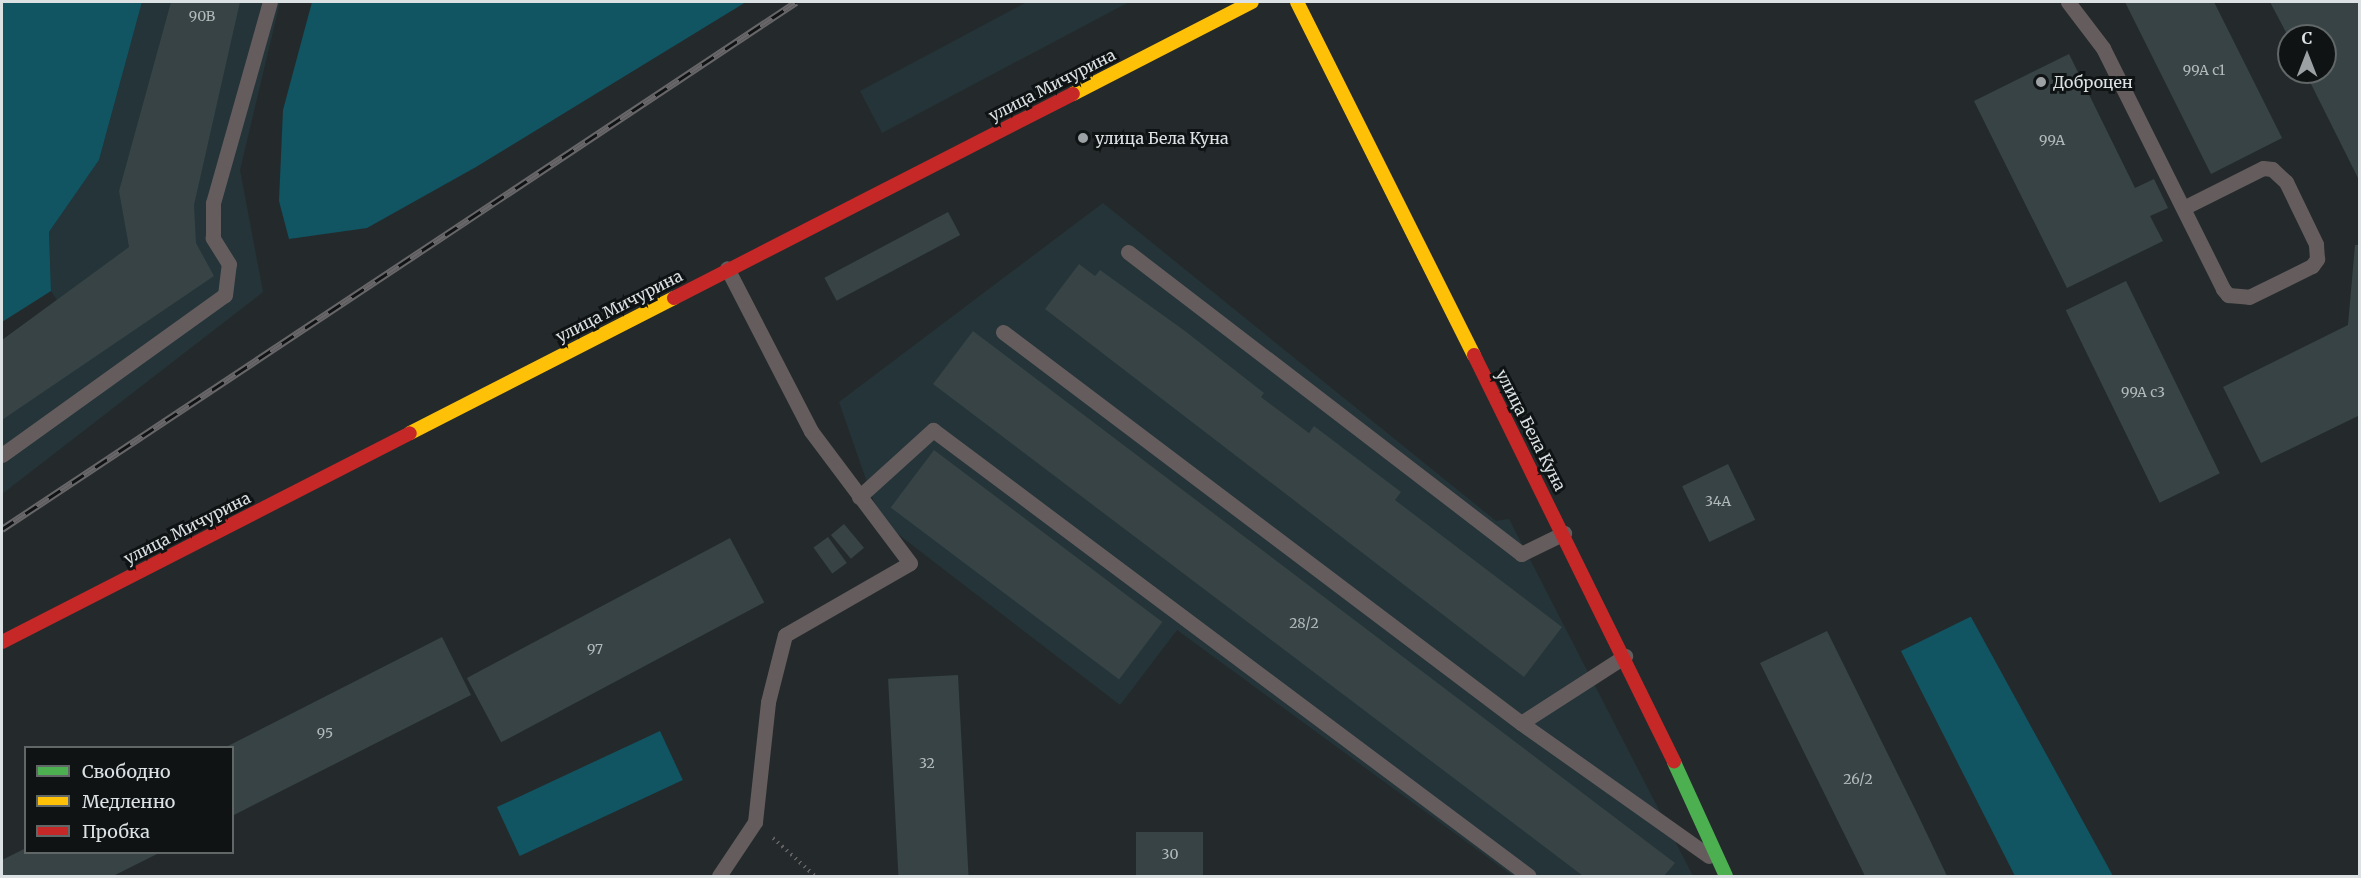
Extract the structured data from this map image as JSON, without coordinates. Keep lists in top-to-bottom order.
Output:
{
  "streets": {
    "main road": ["улица Мичурина", "улица Бела Куна"]
  },
  "places": ["Доброцен", "улица Бела Куна"],
  "house_numbers": [
    "90В",
    "99А с1",
    "99А",
    "99А с3",
    "34А",
    "28/2",
    "97",
    "95",
    "32",
    "26/2",
    "30"
  ],
  "legend": ["Свободно", "Медленно", "Пробка"],
  "north": "top"
}
